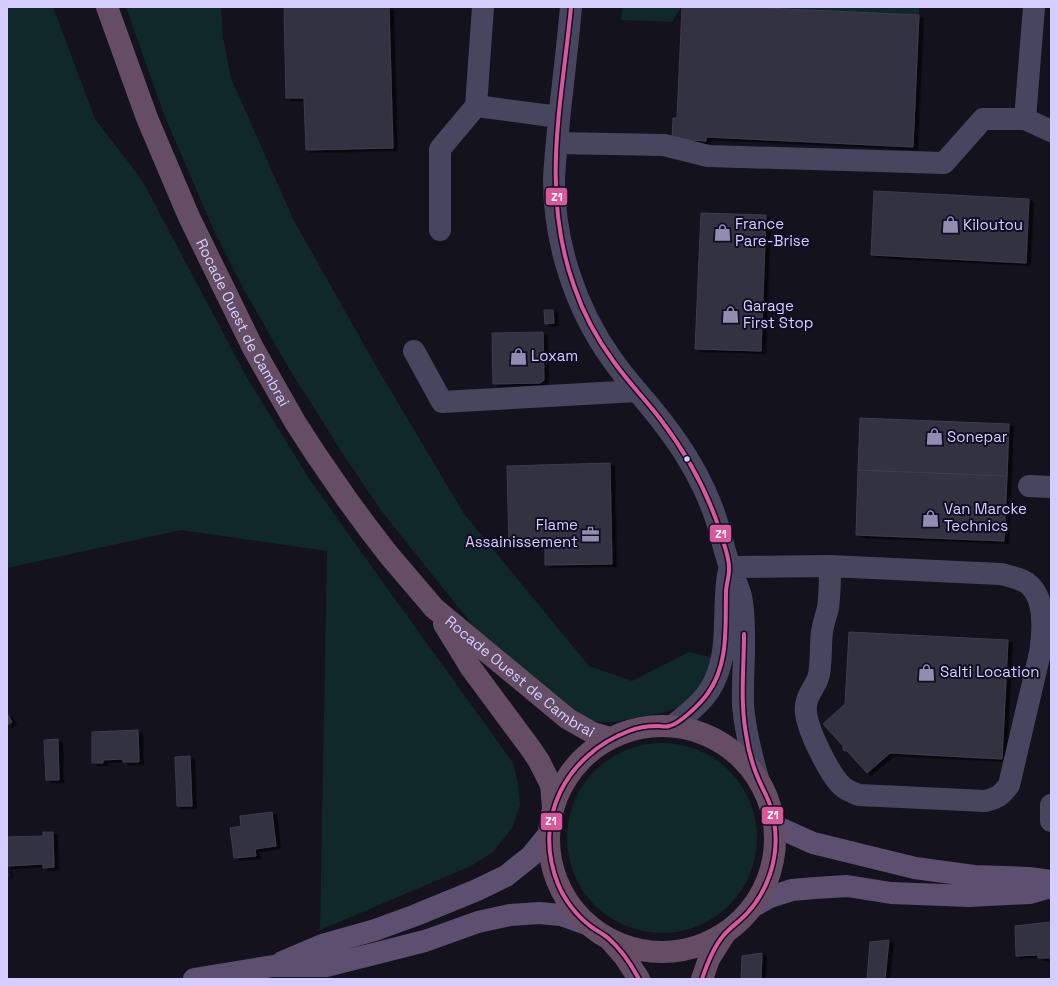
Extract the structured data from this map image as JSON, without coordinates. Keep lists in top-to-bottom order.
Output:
{
  "streets": {
    "highway": ["Rocade Ouest de Cambrai"]
  },
  "places": {
    "shop": [
      "Kiloutou",
      "France Pare-Brise",
      "Garage First Stop",
      "Loxam",
      "Sonepar",
      "Van Marcke Technics",
      "Salti Location"
    ],
    "office": ["Flame Assainissement"]
  },
  "lines": ["transit line Z1"]
}
